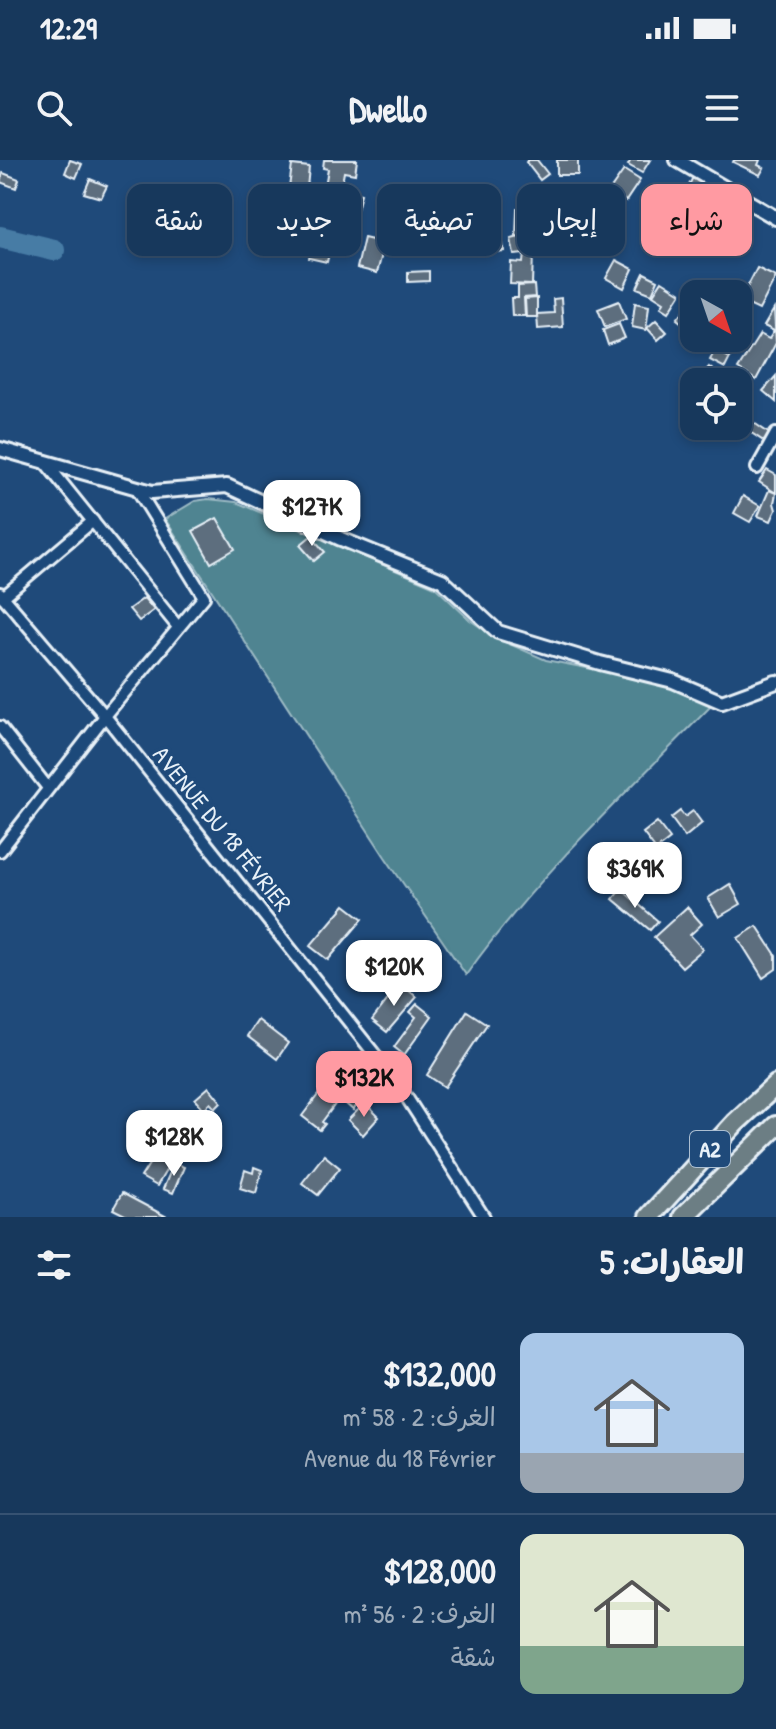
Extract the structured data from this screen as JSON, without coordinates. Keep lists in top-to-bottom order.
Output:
{
  "streets": {
    "highway": ["A2"],
    "street": ["AVENUE DU 18 FÉVRIER"]
  },
  "north": "bottom right",
  "page": {
    "status": "12:29",
    "header": "Dwello",
    "chip": [
      "شراء",
      "إيجار",
      "تصفية",
      "جديد",
      "شقة"
    ],
    "price": [
      "$127K",
      "$369K",
      "$120K",
      "$132K",
      "$128K"
    ],
    "heading": "العقارات: 5",
    "list": [
      {
        "name": "$132,000",
        "note": "الغرف: 2 · 58 m² · Avenue du 18 Février"
      },
      {
        "name": "$128,000",
        "note": "الغرف: 2 · 56 m² · شقة"
      }
    ]
  }
}
